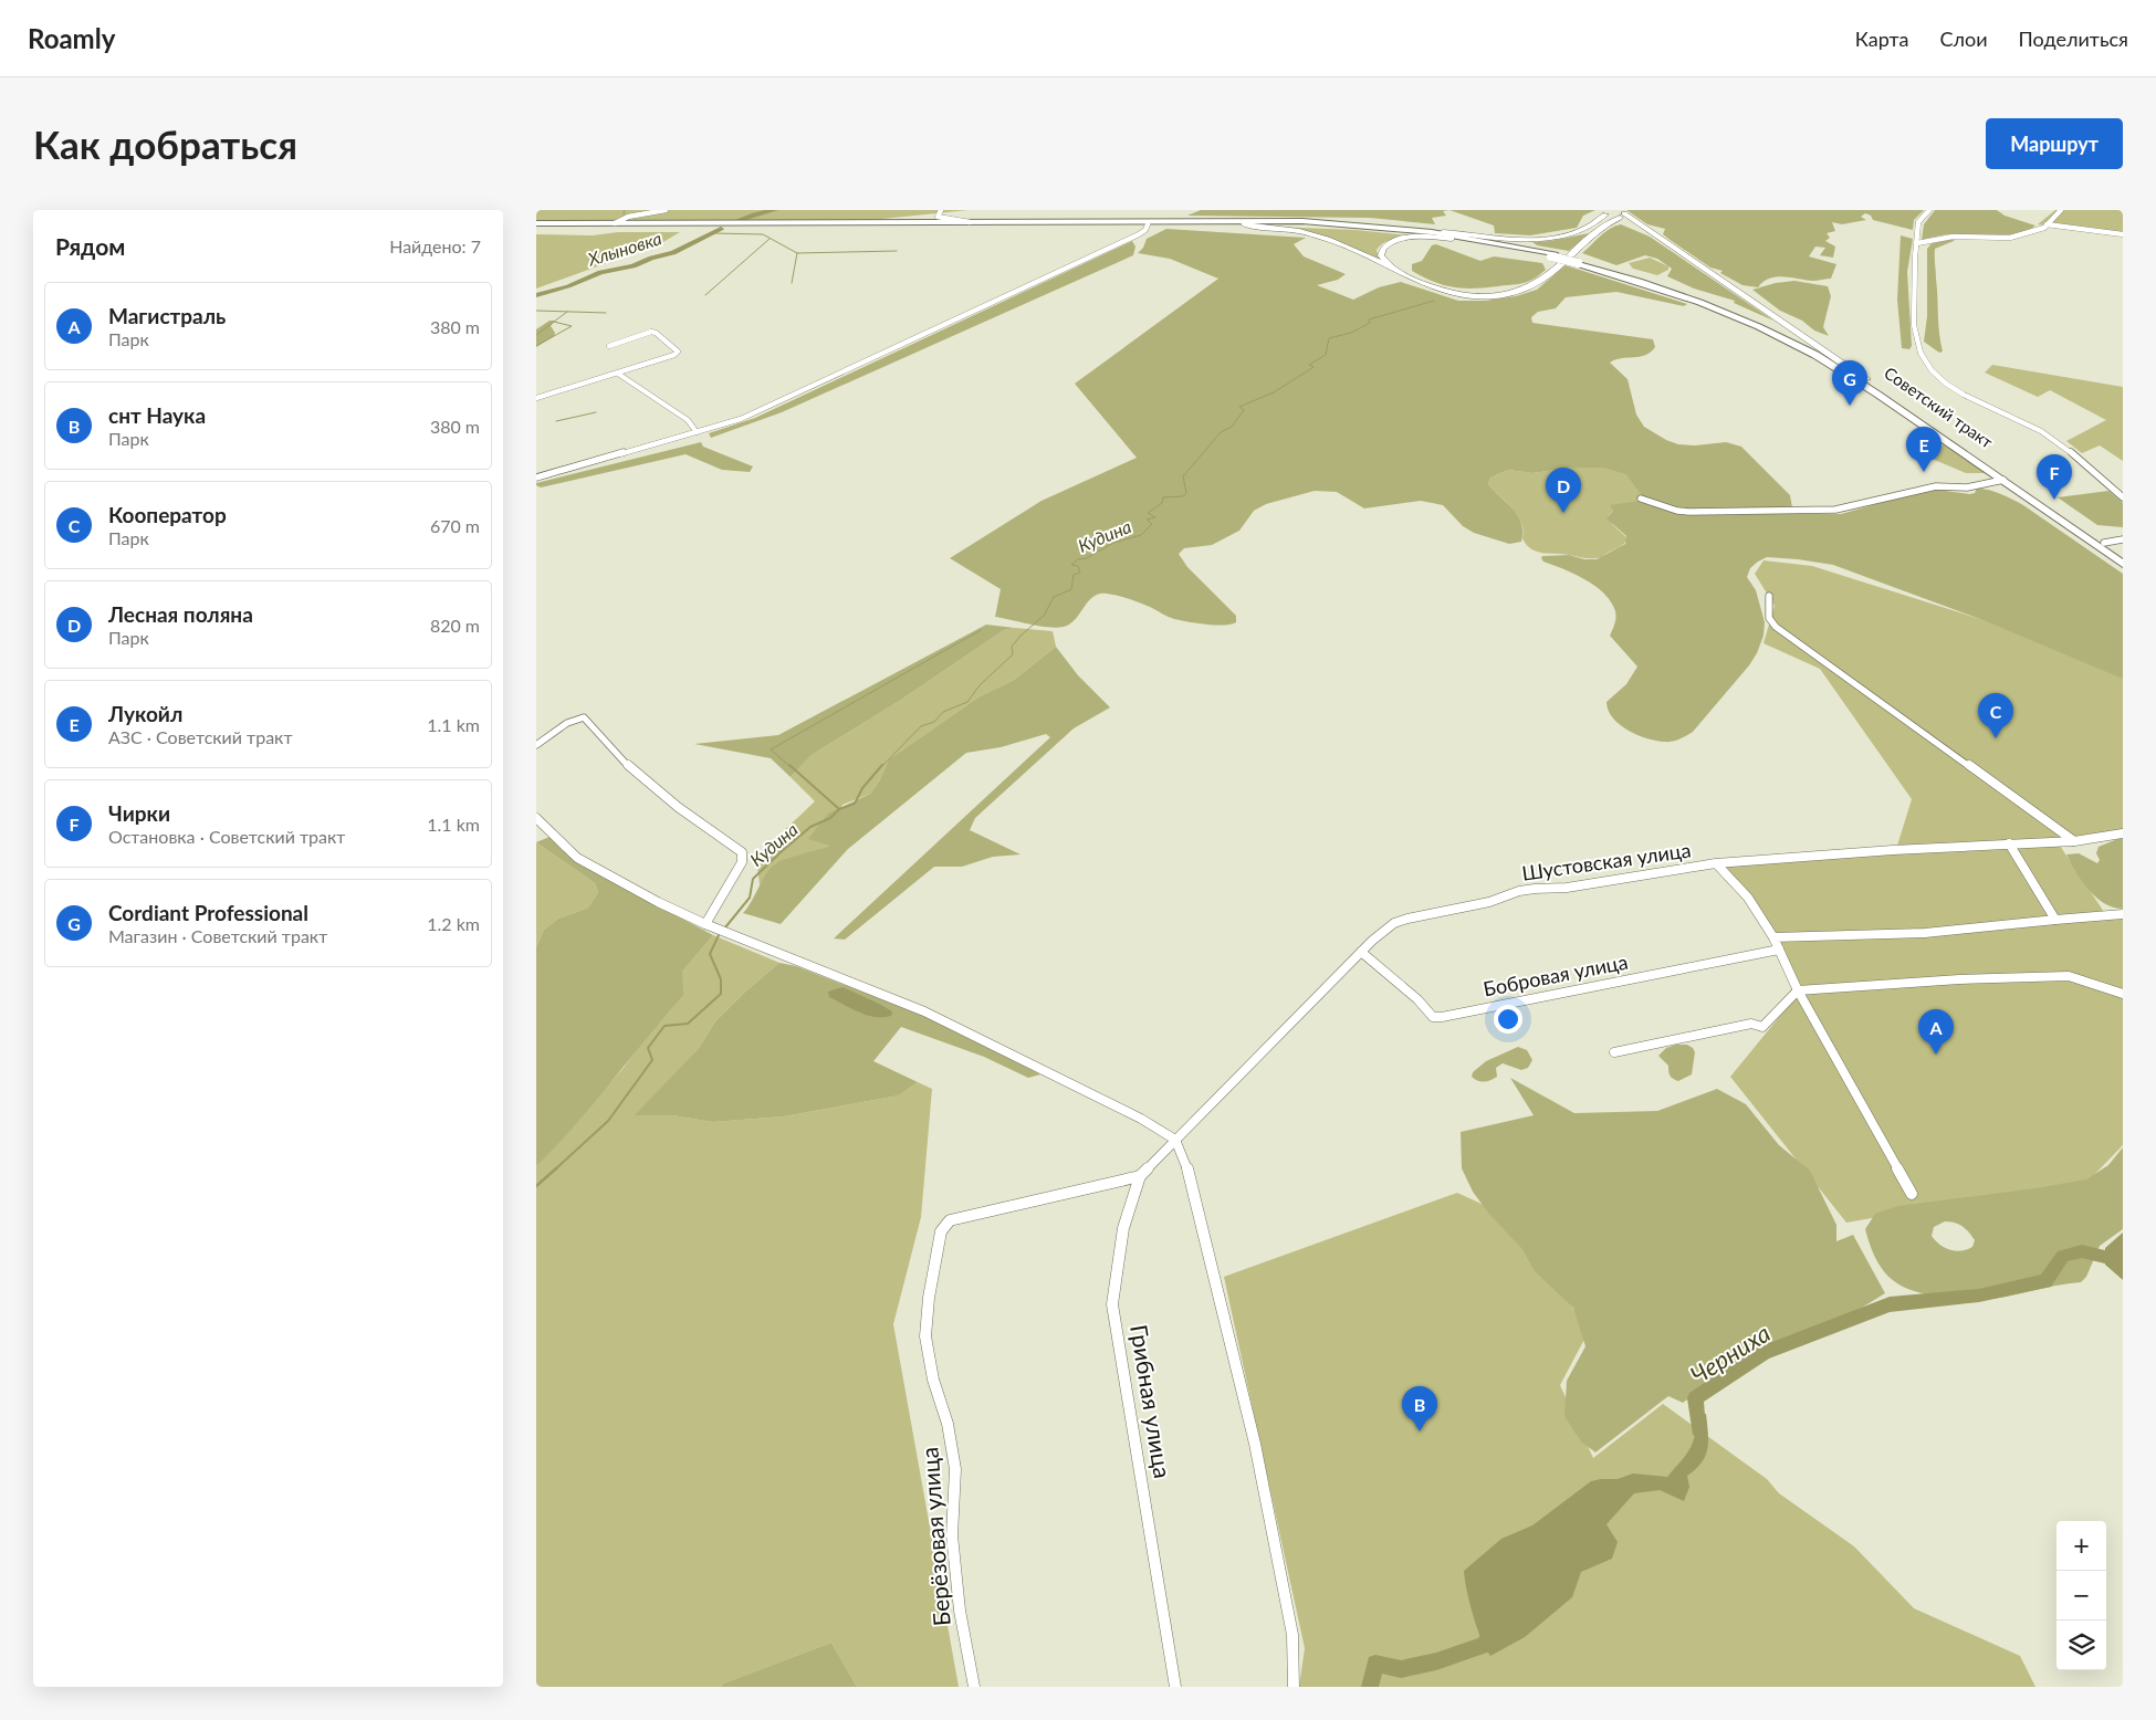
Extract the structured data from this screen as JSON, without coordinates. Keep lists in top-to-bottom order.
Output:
{
  "streets": {
    "highway": ["Советский тракт"],
    "street": [
      "Шустовская улица",
      "Бобровая улица",
      "Грибная улица",
      "Берёзовая улица"
    ]
  },
  "crossings": [
    ["Шустовская улица", "Бобровая улица"],
    ["Шустовская улица", "Грибная улица"],
    ["Бобровая улица", "Грибная улица"],
    ["Грибная улица", "Берёзовая улица"]
  ],
  "water": ["Хлыновка", "Кудина", "Черниха"],
  "page": {
    "header": "Roamly",
    "nav": ["Карта", "Слои", "Поделиться"],
    "buttons": "Маршрут",
    "title": "Как добраться",
    "heading": ["Рядом", "Найдено: 7"],
    "list": [
      {
        "mark": "A",
        "name": "Магистраль",
        "note": "Парк",
        "value": "380 m"
      },
      {
        "mark": "B",
        "name": "снт Наука",
        "note": "Парк",
        "value": "380 m"
      },
      {
        "mark": "C",
        "name": "Кооператор",
        "note": "Парк",
        "value": "670 m"
      },
      {
        "mark": "D",
        "name": "Лесная поляна",
        "note": "Парк",
        "value": "820 m"
      },
      {
        "mark": "E",
        "name": "Лукойл",
        "note": "АЗС · Советский тракт",
        "value": "1.1 km"
      },
      {
        "mark": "F",
        "name": "Чирки",
        "note": "Остановка · Советский тракт",
        "value": "1.1 km"
      },
      {
        "mark": "G",
        "name": "Cordiant Professional",
        "note": "Магазин · Советский тракт",
        "value": "1.2 km"
      }
    ],
    "pins": [
      "G",
      "E",
      "F",
      "D",
      "C",
      "A",
      "B"
    ],
    "map_buttons": ["+", "−"]
  }
}
